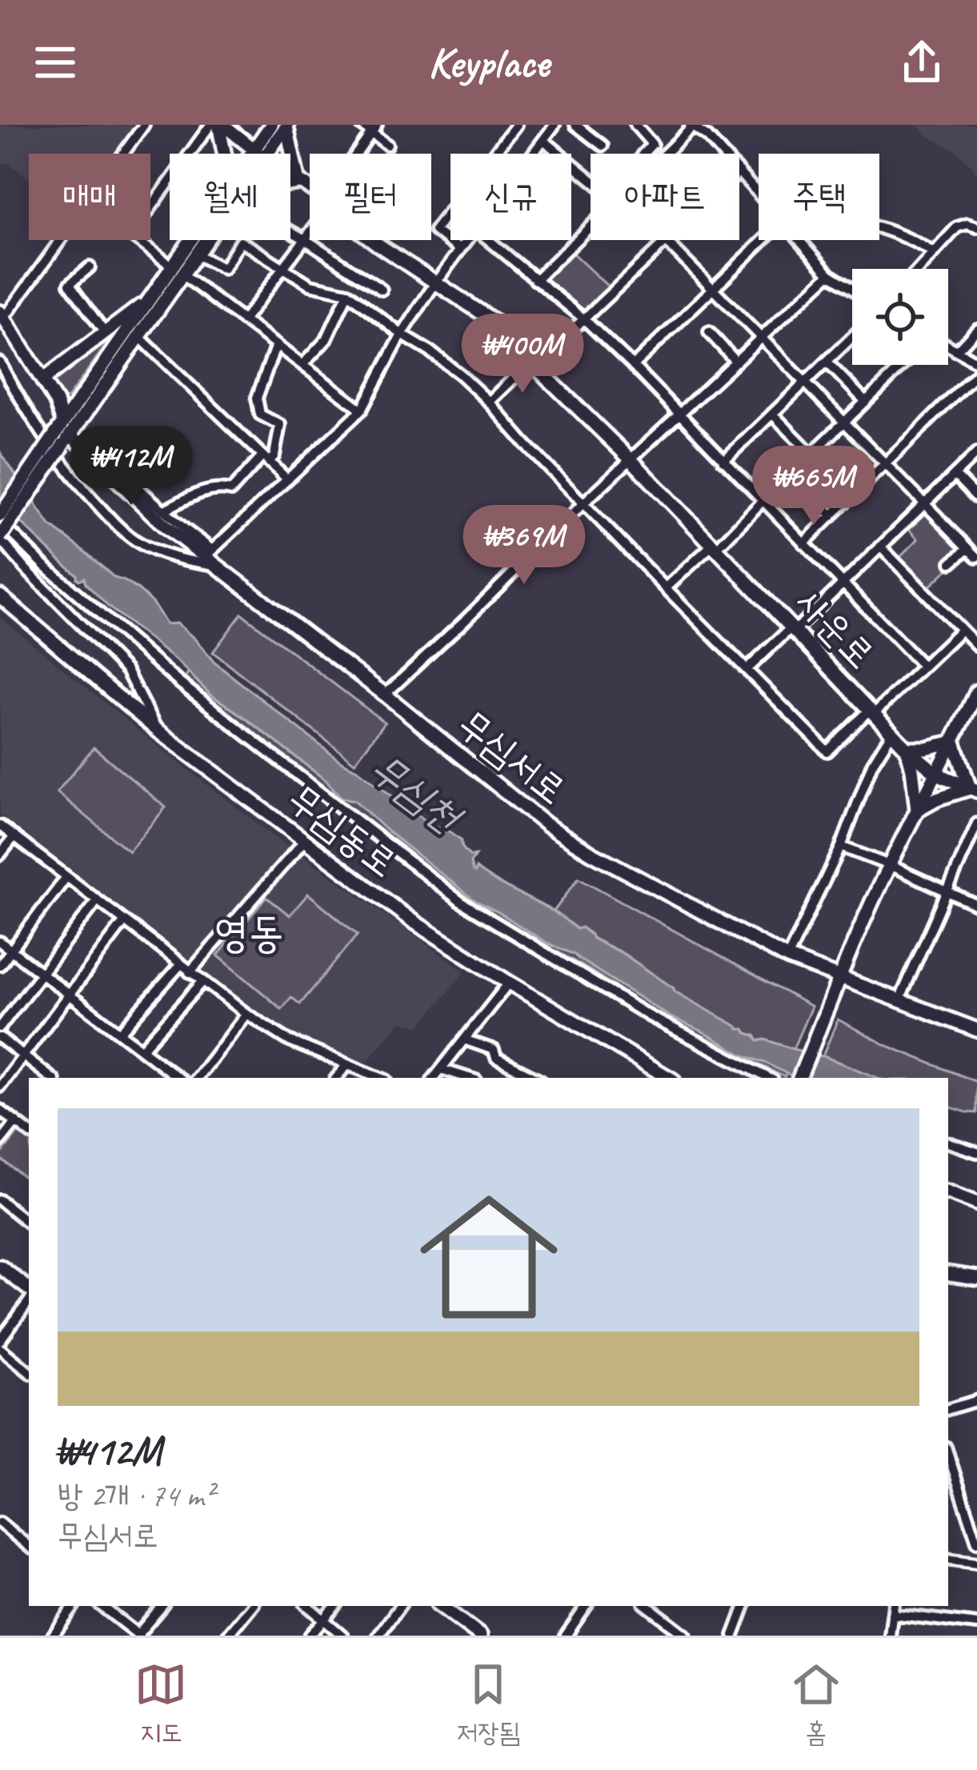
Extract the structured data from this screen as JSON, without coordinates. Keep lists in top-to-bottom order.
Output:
{
  "streets": {
    "street": ["사운로", "무심서로", "무심동로"]
  },
  "districts": ["영동"],
  "water": ["무심천"],
  "page": {
    "header": "Keyplace",
    "chip": [
      "매매",
      "월세",
      "필터",
      "신규",
      "아파트",
      "주택"
    ],
    "price": [
      "₩400M",
      "₩412M",
      "₩665M",
      "₩369M"
    ],
    "list": [
      {
        "name": "₩412M",
        "note": "방 2개 · 74 m² · 무심서로"
      }
    ],
    "tabs": ["지도", "저장됨", "홈"]
  }
}
